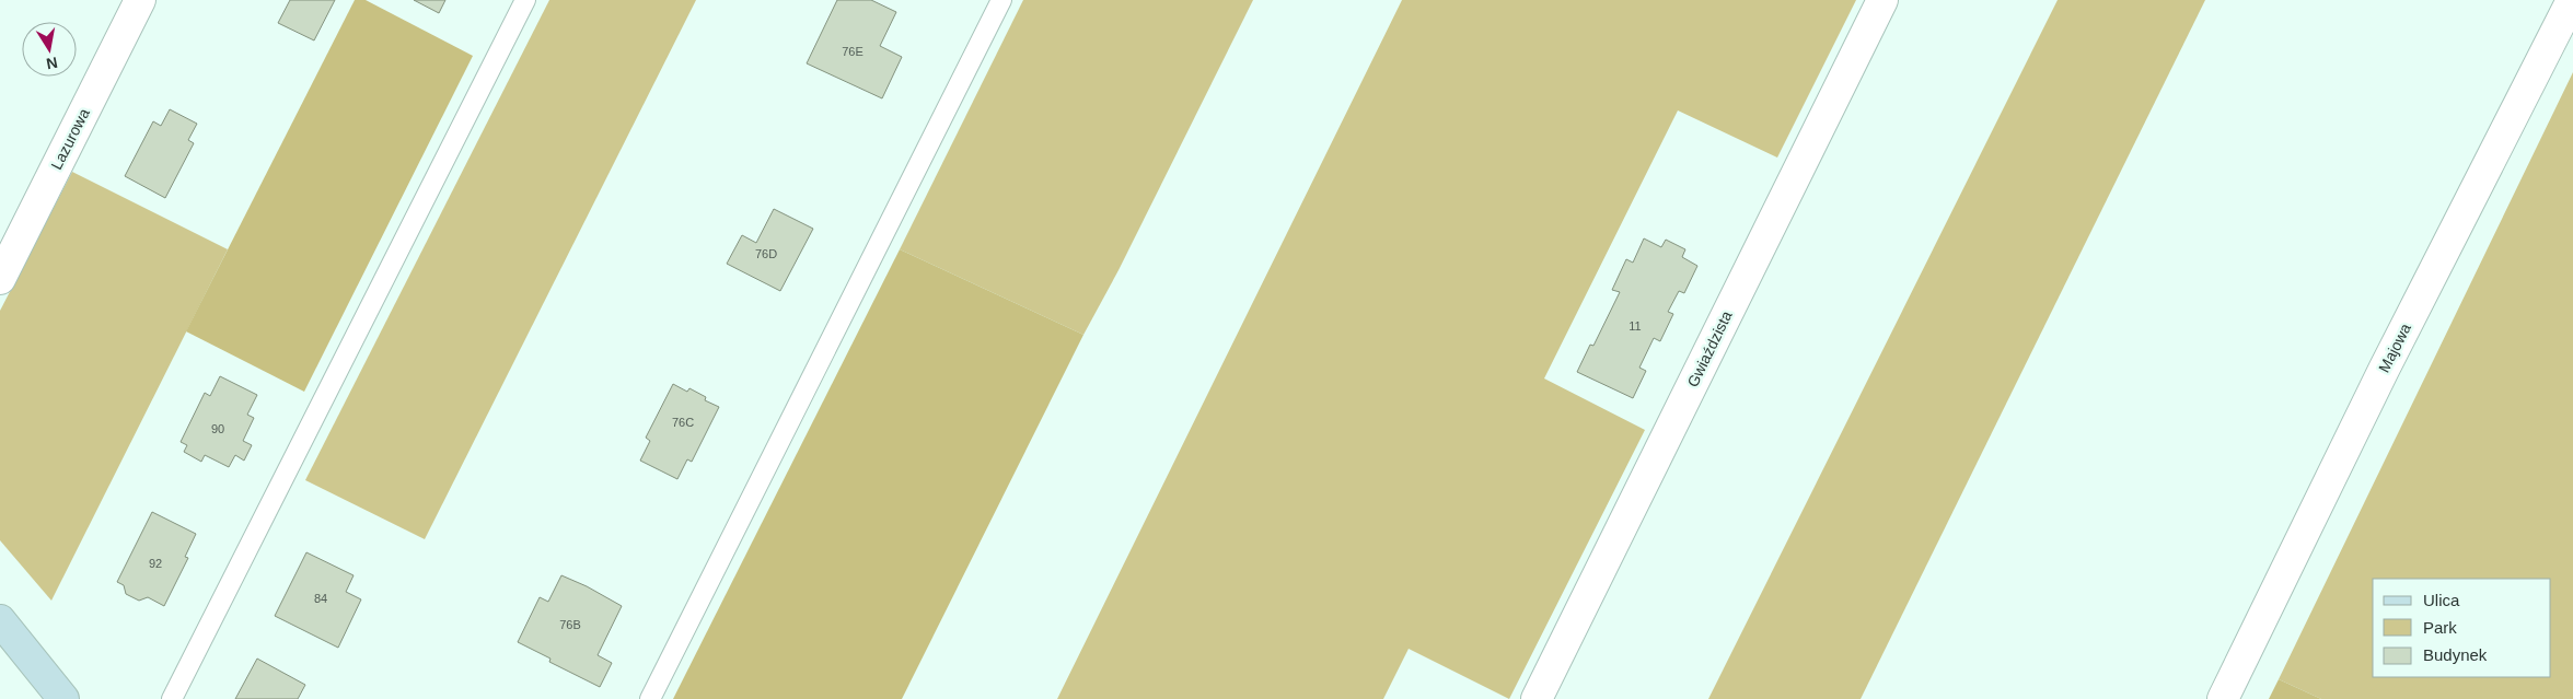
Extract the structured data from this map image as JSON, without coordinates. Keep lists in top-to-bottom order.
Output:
{
  "streets": {
    "street": ["Lazurowa", "Majowa", "Gwiaździsta"]
  },
  "house_numbers": [
    "76E",
    "76D",
    "11",
    "76C",
    "90",
    "92",
    "84",
    "76B"
  ],
  "legend": ["Ulica", "Park", "Budynek"],
  "north": "bottom"
}
